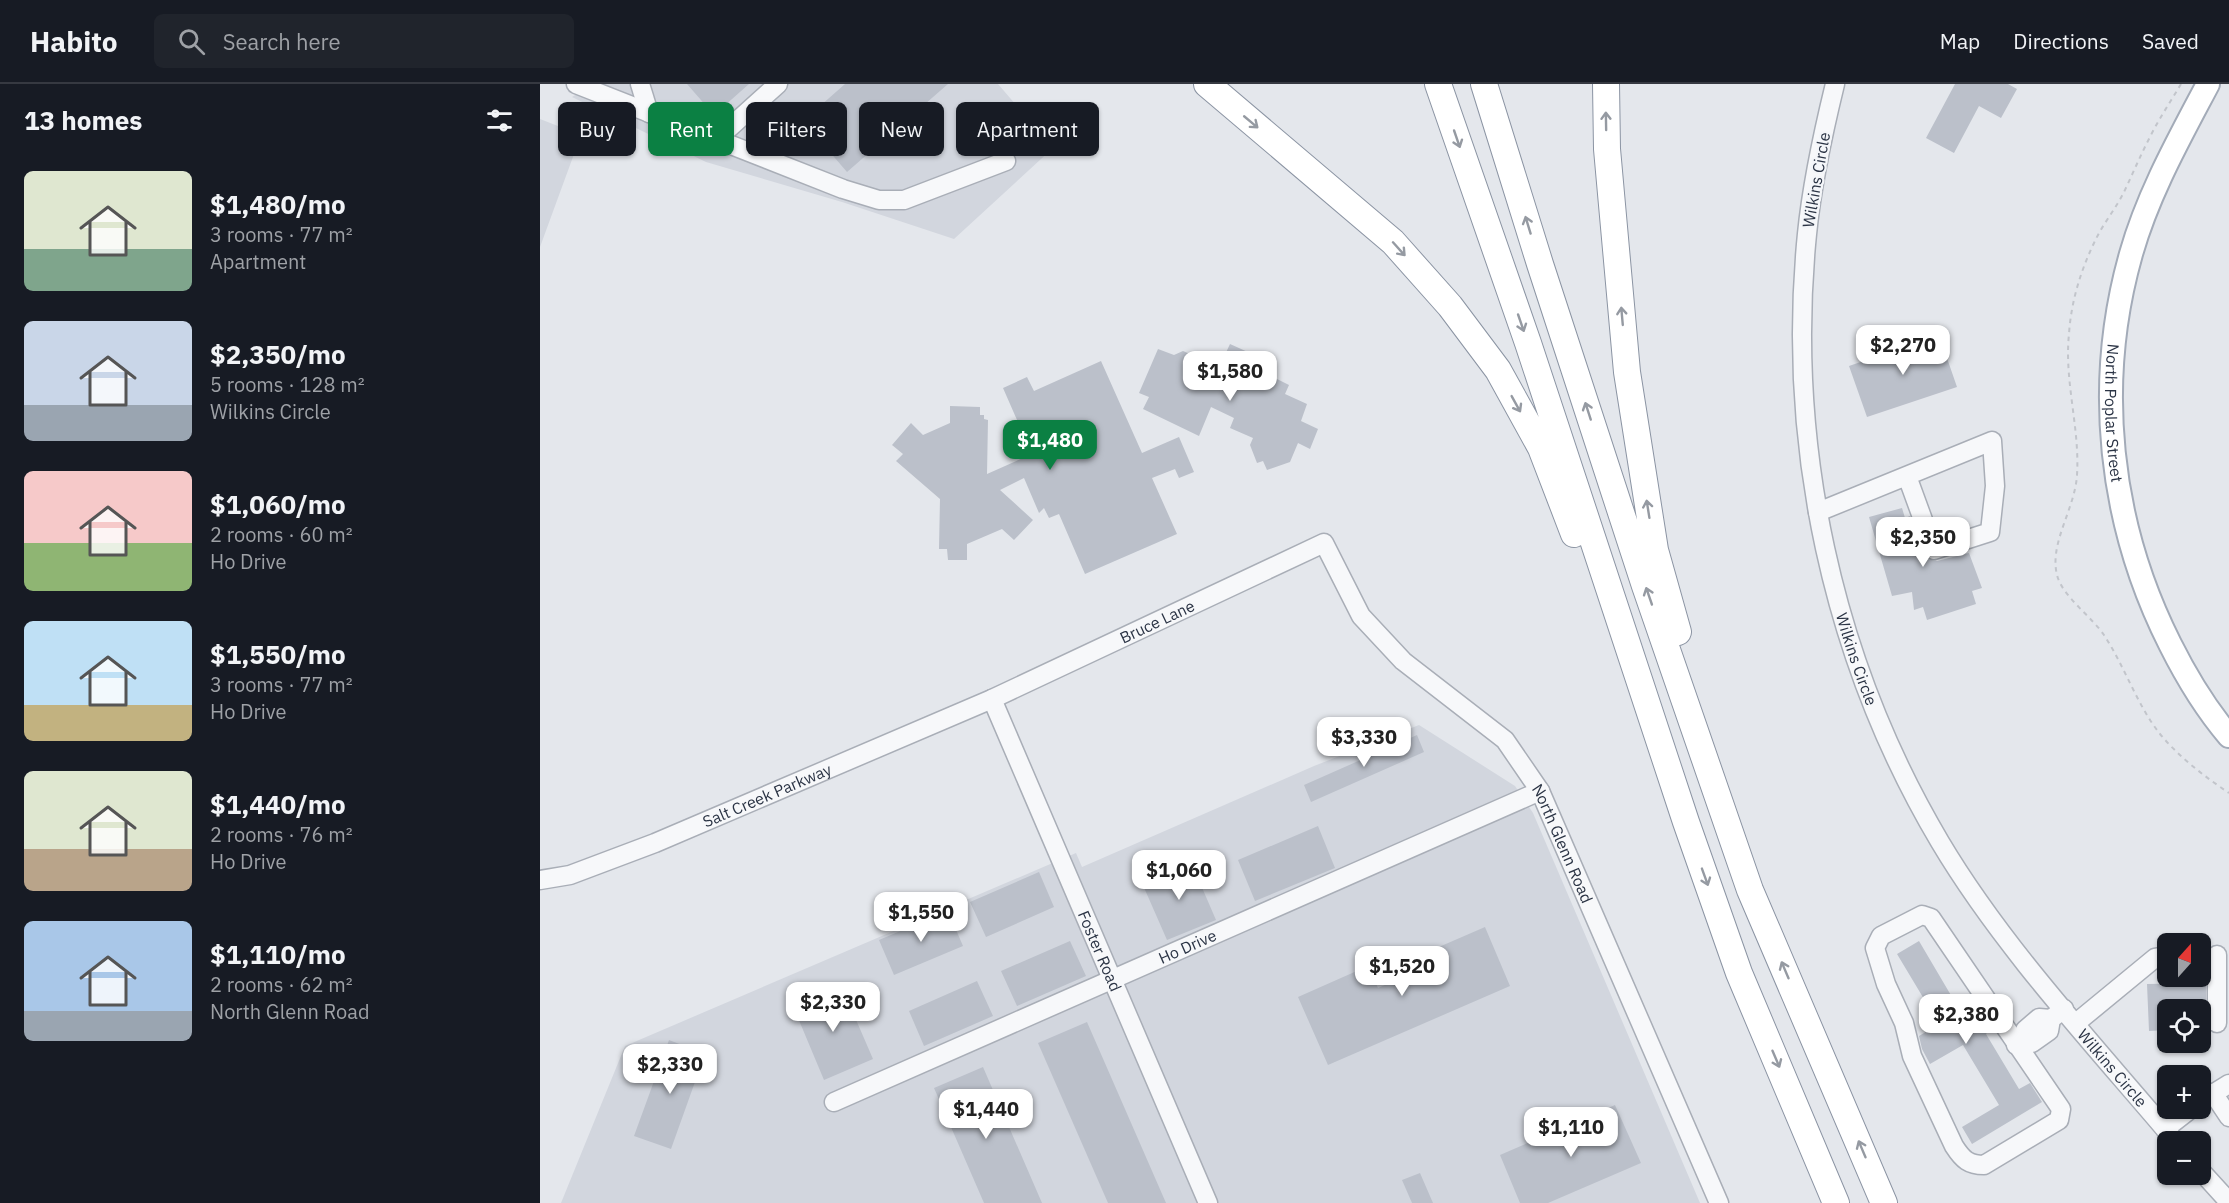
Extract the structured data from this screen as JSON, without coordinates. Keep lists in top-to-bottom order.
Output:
{
  "streets": {
    "main road": ["North Poplar Street"],
    "street": [
      "Wilkins Circle",
      "Bruce Lane",
      "Salt Creek Parkway",
      "North Glenn Road",
      "Ho Drive",
      "Foster Road"
    ]
  },
  "crossings": [
    ["Bruce Lane", "Salt Creek Parkway"],
    ["Bruce Lane", "North Glenn Road"],
    ["Bruce Lane", "Foster Road"],
    ["Salt Creek Parkway", "Foster Road"],
    ["North Glenn Road", "Ho Drive"],
    ["Ho Drive", "Foster Road"]
  ],
  "north": "top",
  "page": {
    "header": "Habito",
    "search": "Search here",
    "nav": ["Map", "Directions", "Saved"],
    "heading": "13 homes",
    "chip": [
      "Buy",
      "Rent",
      "Filters",
      "New",
      "Apartment"
    ],
    "list": [
      {
        "name": "$1,480/mo",
        "note": "3 rooms · 77 m² · Apartment"
      },
      {
        "name": "$2,350/mo",
        "note": "5 rooms · 128 m² · Wilkins Circle"
      },
      {
        "name": "$1,060/mo",
        "note": "2 rooms · 60 m² · Ho Drive"
      },
      {
        "name": "$1,550/mo",
        "note": "3 rooms · 77 m² · Ho Drive"
      },
      {
        "name": "$1,440/mo",
        "note": "2 rooms · 76 m² · Ho Drive"
      },
      {
        "name": "$1,110/mo",
        "note": "2 rooms · 62 m² · North Glenn Road"
      }
    ],
    "price": [
      "$2,270",
      "$1,580",
      "$1,480",
      "$2,350",
      "$3,330",
      "$1,060",
      "$1,550",
      "$1,520",
      "$2,330",
      "$2,380",
      "$2,330",
      "$1,440",
      "$1,110"
    ],
    "map_buttons": ["+", "−"]
  }
}
